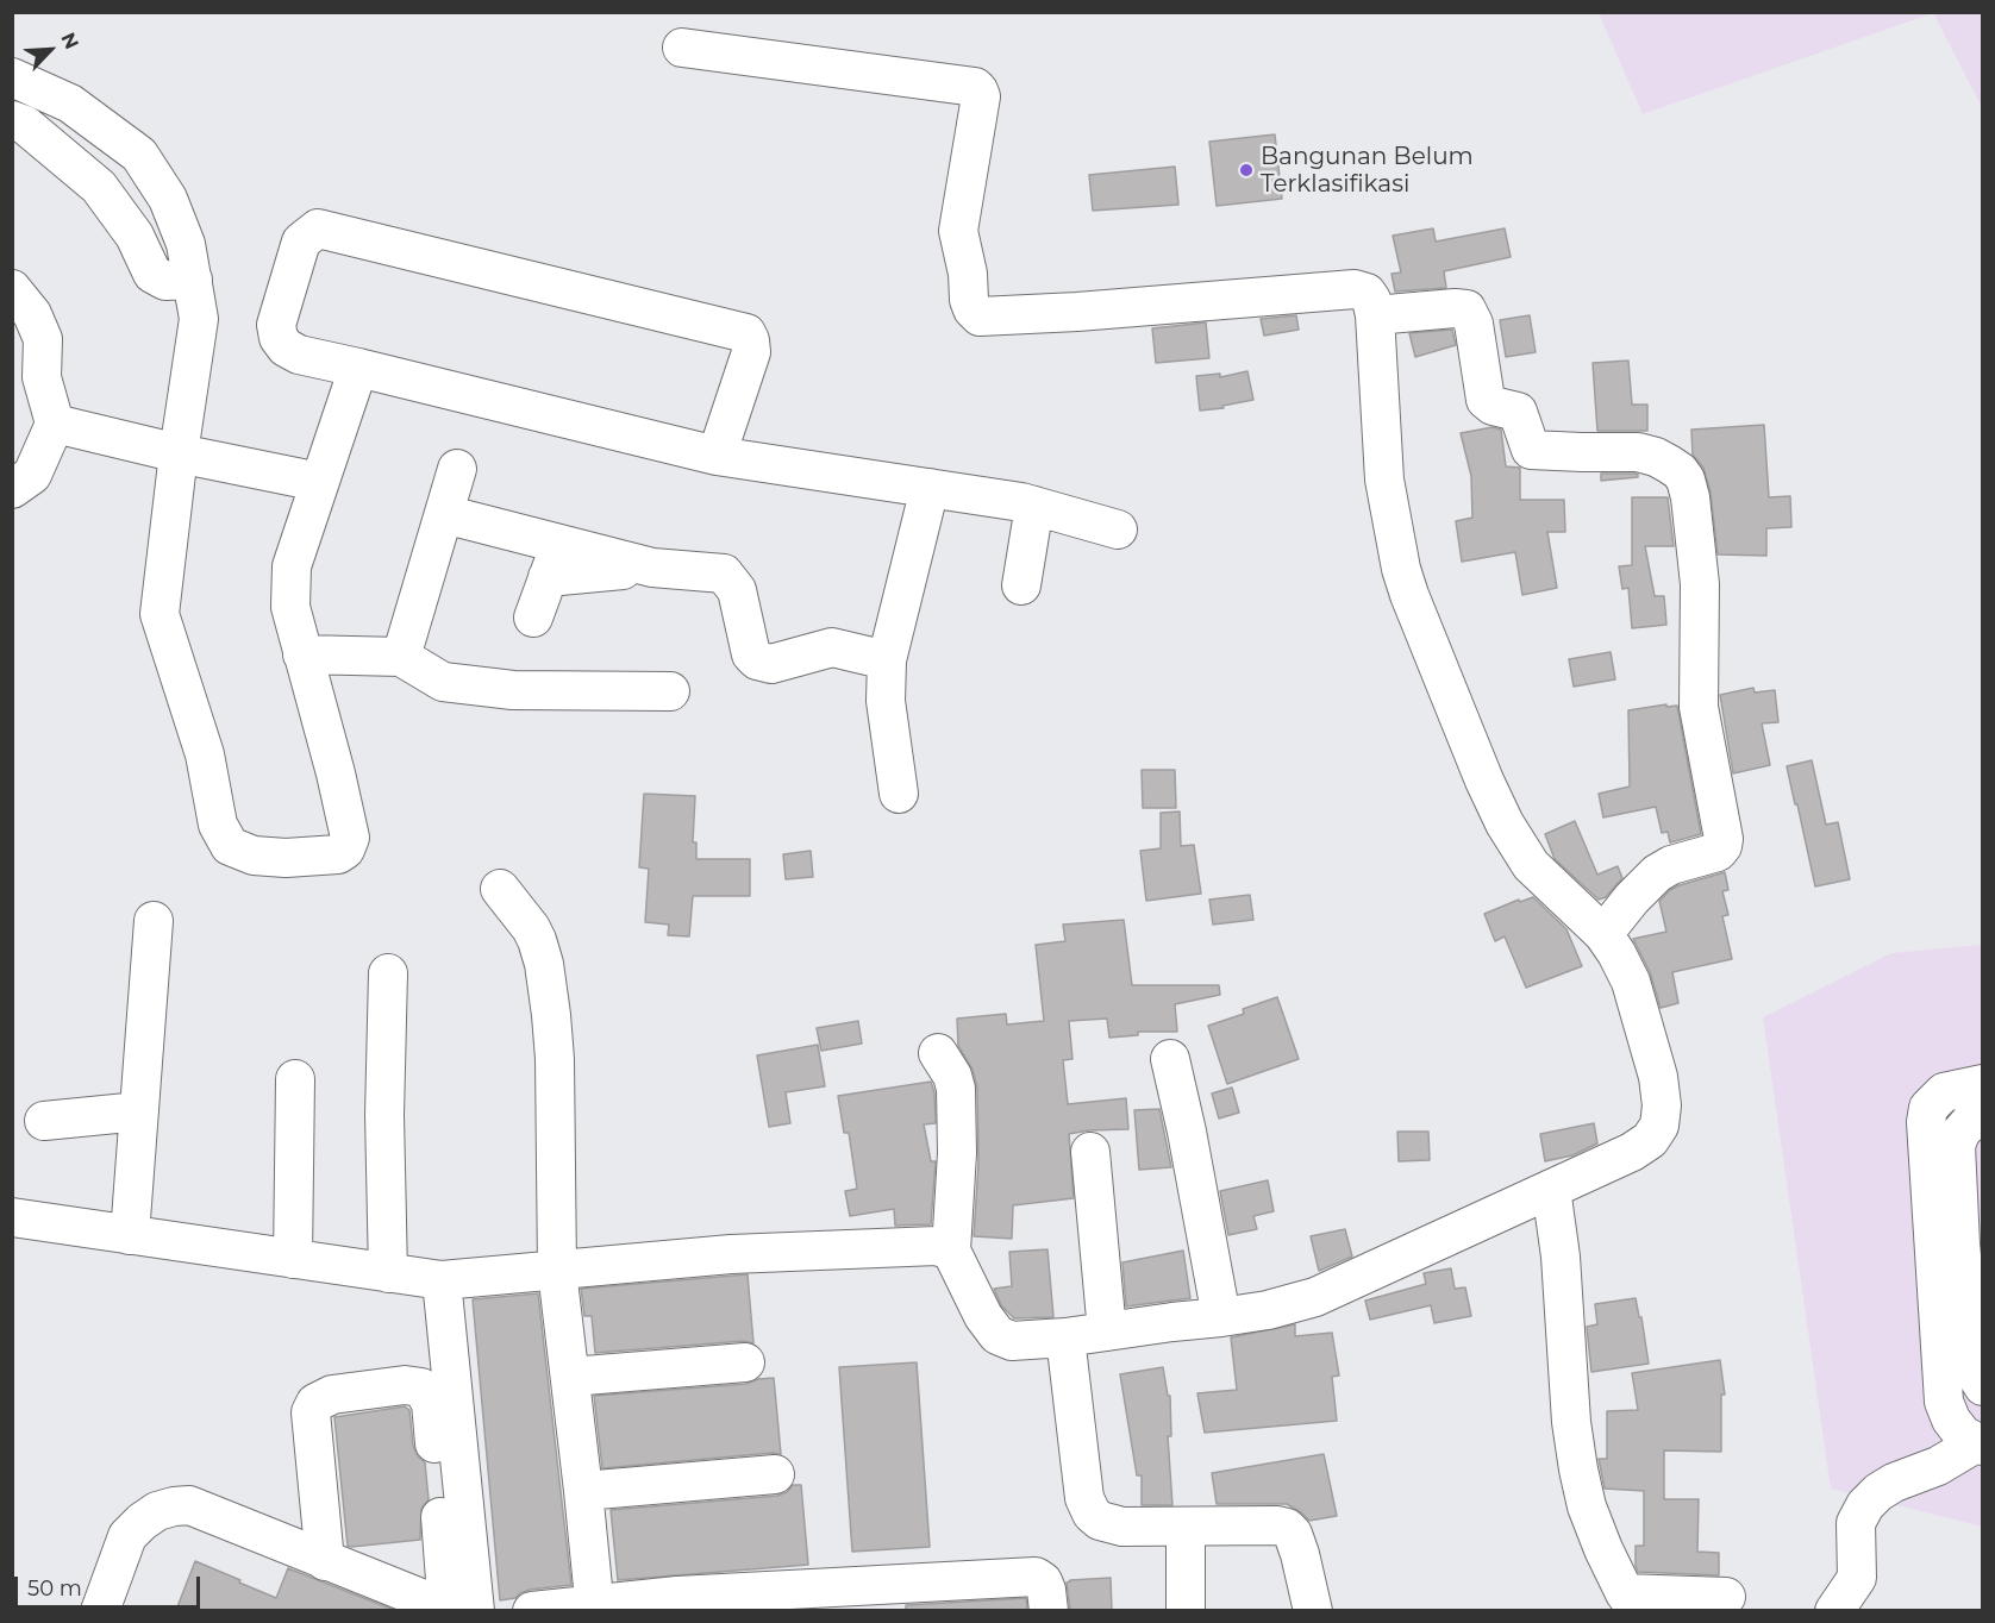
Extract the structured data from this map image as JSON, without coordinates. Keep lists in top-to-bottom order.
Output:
{
  "places": ["Bangunan Belum Terklasifikasi"],
  "scale_bar": "50 m",
  "north": "top right"
}
